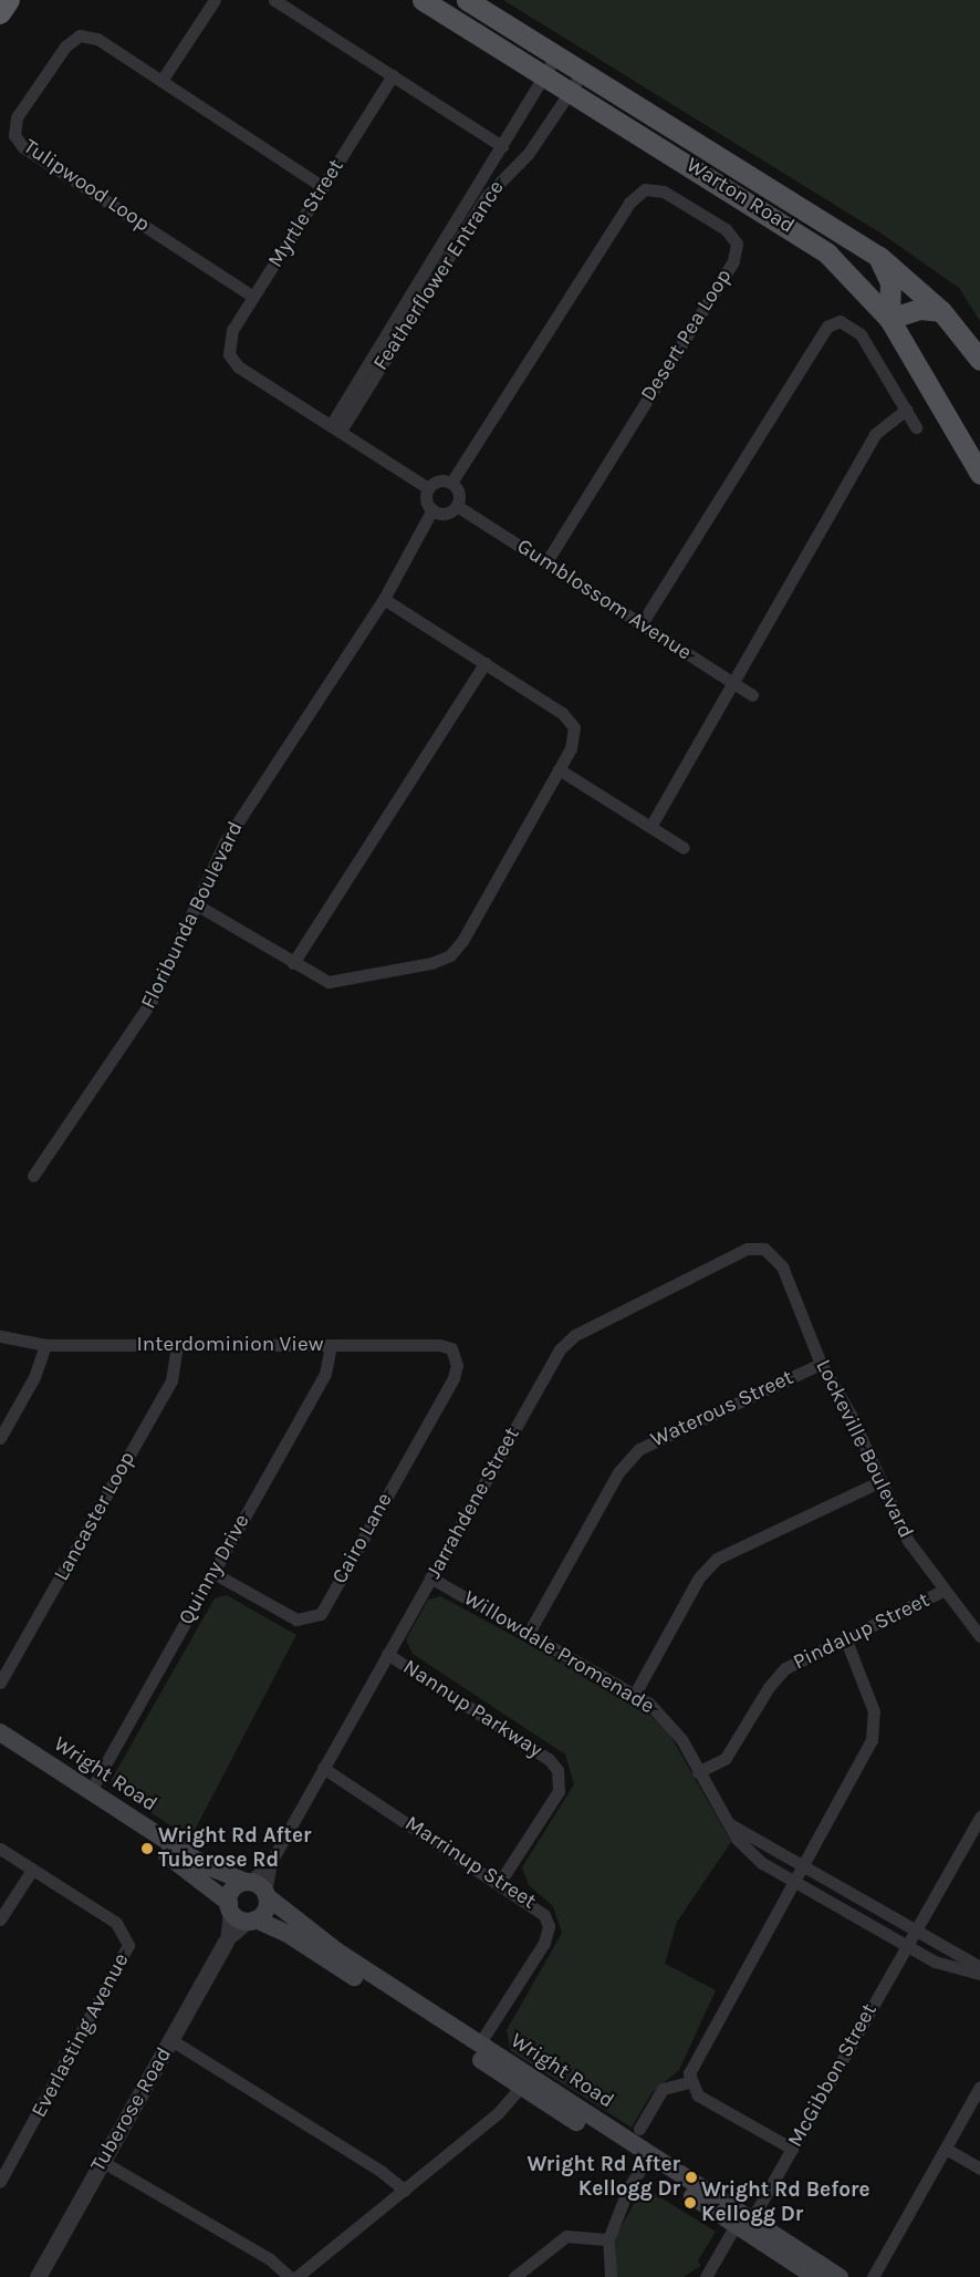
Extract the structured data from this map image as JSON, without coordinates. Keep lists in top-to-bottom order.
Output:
{
  "streets": {
    "main road": ["Warton Road", "Wright Road"],
    "street": [
      "Tulipwood Loop",
      "Myrtle Street",
      "Featherflower Entrance",
      "Desert Pea Loop",
      "Gumblossom Avenue",
      "Floribunda Boulevard",
      "Interdominion View",
      "Waterous Street",
      "Lockeville Boulevard",
      "Jarrahdene Street",
      "Lancaster Loop",
      "Cairo Lane",
      "Quinny Drive",
      "Pindalup Street",
      "Willowdale Promenade",
      "Nannup Parkway",
      "Marrinup Street",
      "Everlasting Avenue",
      "McGibbon Street",
      "Tuberose Road"
    ]
  },
  "crossings": [
    ["Tulipwood Loop", "Myrtle Street"],
    ["Warton Road", "Featherflower Entrance"],
    ["Myrtle Street", "Featherflower Entrance"],
    ["Desert Pea Loop", "Gumblossom Avenue"],
    ["Desert Pea Loop", "Floribunda Boulevard"],
    ["Gumblossom Avenue", "Floribunda Boulevard"],
    ["Interdominion View", "Lancaster Loop"],
    ["Interdominion View", "Cairo Lane"],
    ["Interdominion View", "Quinny Drive"],
    ["Waterous Street", "Lockeville Boulevard"],
    ["Waterous Street", "Willowdale Promenade"],
    ["Lockeville Boulevard", "Jarrahdene Street"],
    ["Lockeville Boulevard", "Pindalup Street"],
    ["Jarrahdene Street", "Willowdale Promenade"],
    ["Jarrahdene Street", "Nannup Parkway"],
    ["Jarrahdene Street", "Wright Road"],
    ["Jarrahdene Street", "Marrinup Street"],
    ["Jarrahdene Street", "Tuberose Road"],
    ["Cairo Lane", "Quinny Drive"],
    ["Quinny Drive", "Wright Road"],
    ["Pindalup Street", "Willowdale Promenade"],
    ["Willowdale Promenade", "McGibbon Street"],
    ["Nannup Parkway", "Marrinup Street"],
    ["Wright Road", "Marrinup Street"],
    ["Wright Road", "McGibbon Street"],
    ["Wright Road", "Tuberose Road"]
  ],
  "places": ["Wright Rd After Tuberose Rd", "Wright Rd After Kellogg Dr", "Wright Rd Before Kellogg Dr"]
}
